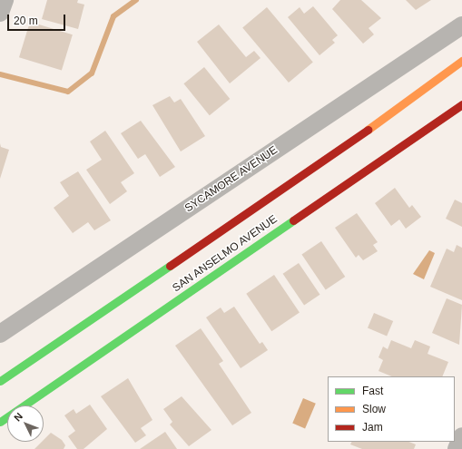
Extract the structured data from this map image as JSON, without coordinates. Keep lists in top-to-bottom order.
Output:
{
  "streets": {
    "main road": ["SAN ANSELMO AVENUE"],
    "street": ["SYCAMORE AVENUE"]
  },
  "legend": ["Fast", "Slow", "Jam"],
  "scale_bar": "20 m",
  "north": "top left"
}
